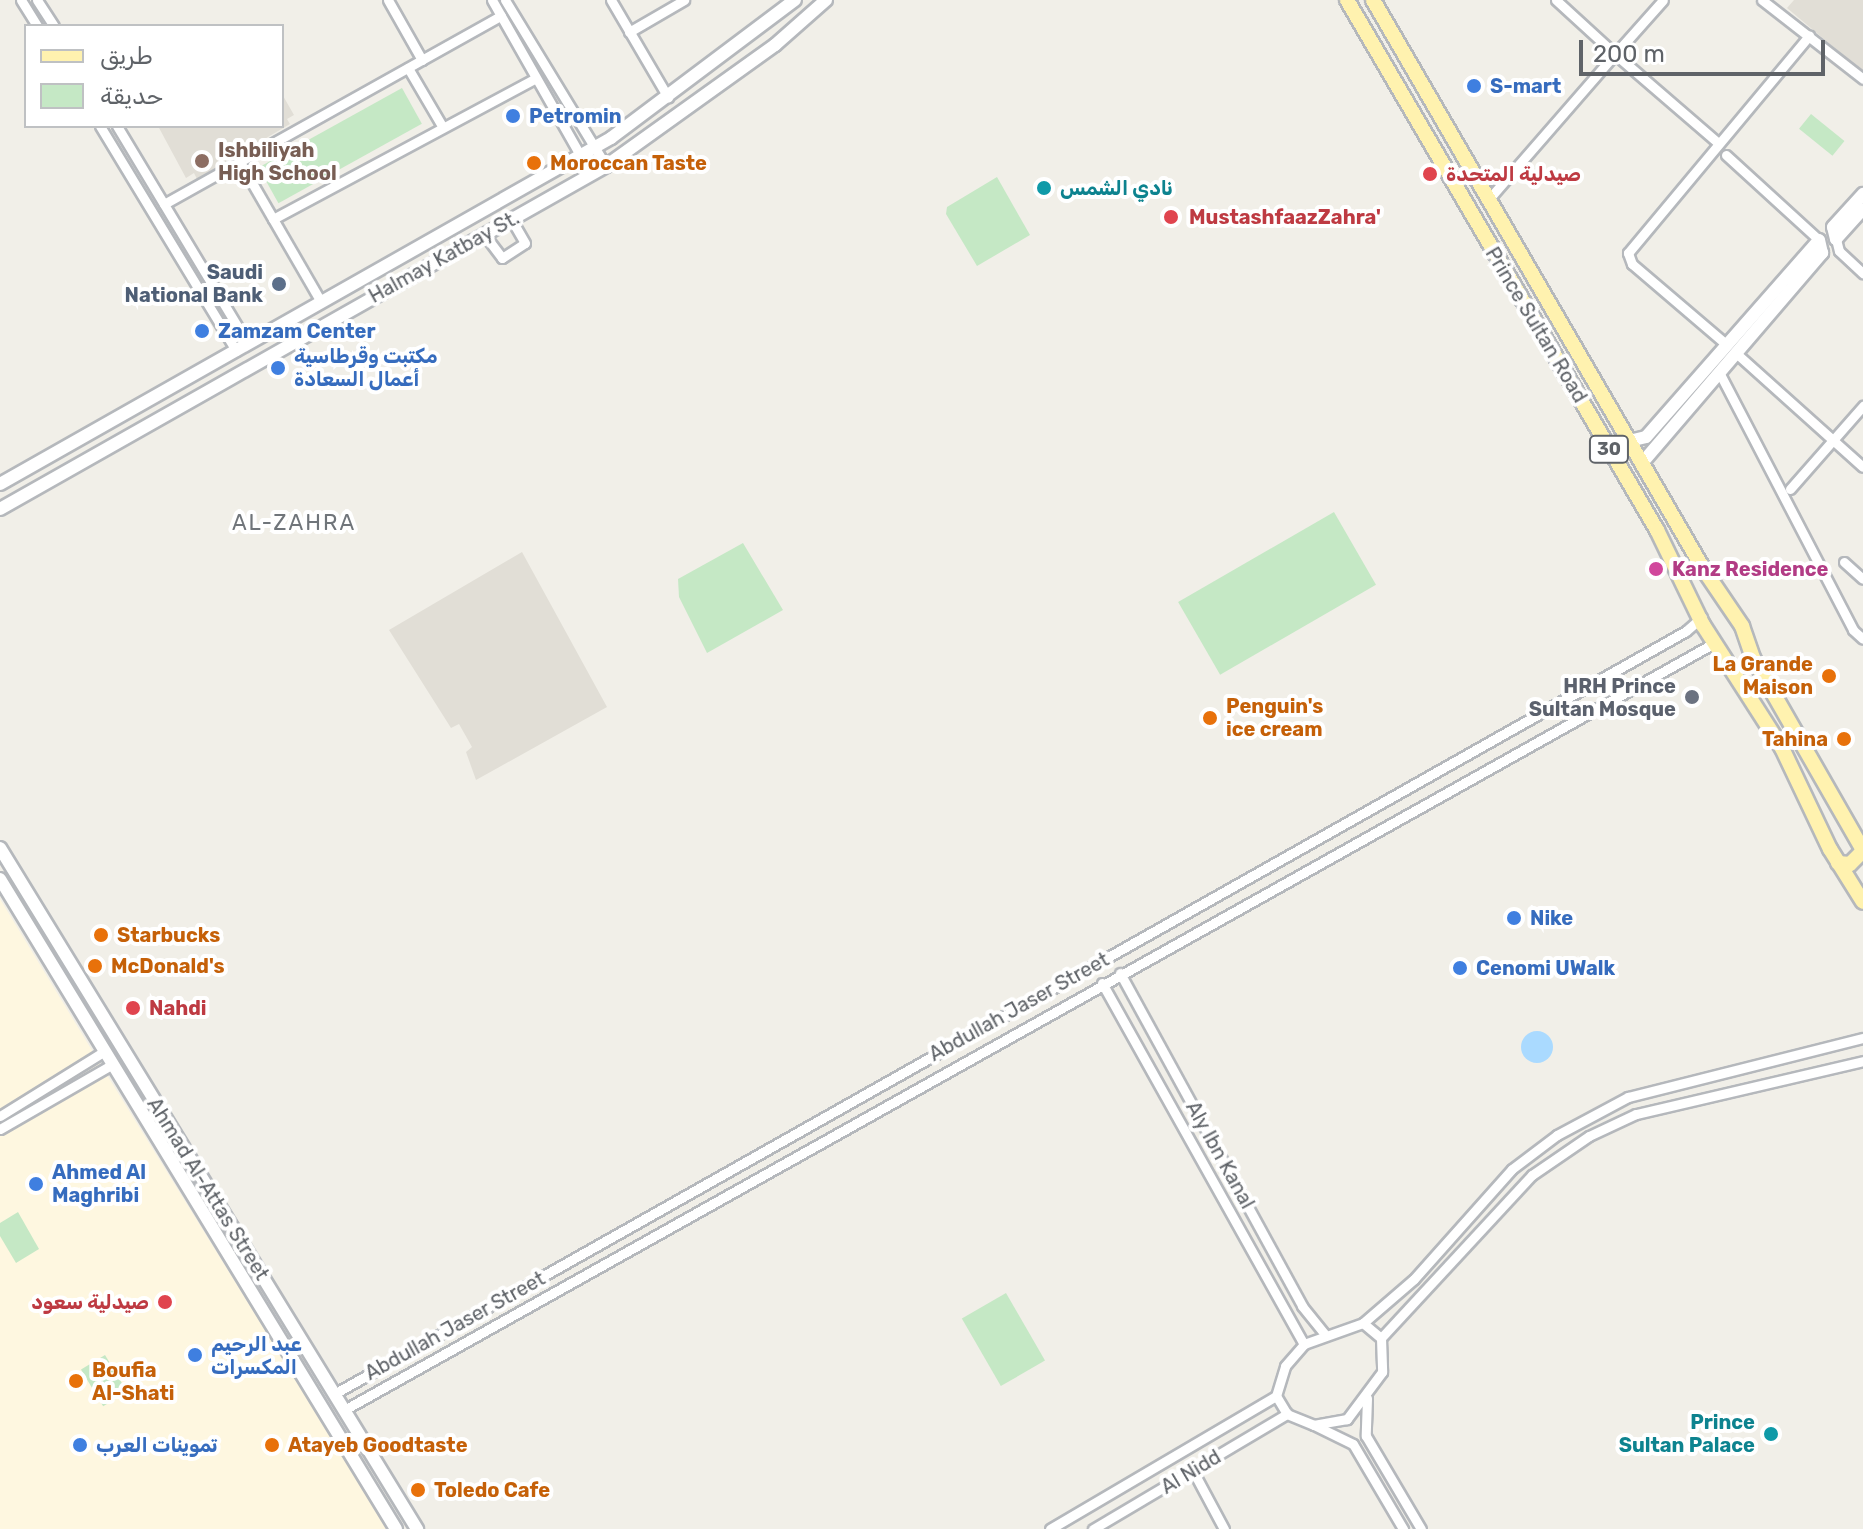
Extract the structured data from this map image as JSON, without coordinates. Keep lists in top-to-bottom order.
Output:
{
  "streets": {
    "main road": ["Prince Sultan Road", "30"],
    "street": [
      "Halmay Katbay St.",
      "Abdullah Jaser Street",
      "Aly Ibn Kanal",
      "Ahmad Al-Attas Street",
      "Al Nidd"
    ]
  },
  "crossings": [
    ["Prince Sultan Road", "Abdullah Jaser Street"],
    ["Abdullah Jaser Street", "Aly Ibn Kanal"],
    ["Abdullah Jaser Street", "Ahmad Al-Attas Street"],
    ["Aly Ibn Kanal", "Al Nidd"]
  ],
  "districts": ["AL-ZAHRA"],
  "places": [
    "S-mart",
    "Petromin",
    "Ishbiliyah High School",
    "Moroccan Taste",
    "صيدلية المتحدة",
    "نادي الشمس",
    "MustashfaazZahra'",
    "Saudi National Bank",
    "Zamzam Center",
    "مكتبت وقرطاسية أعمال السعادة",
    "Kanz Residence",
    "La Grande Maison",
    "HRH Prince Sultan Mosque",
    "Penguin's ice cream",
    "Tahina",
    "Nike",
    "Starbucks",
    "McDonald's",
    "Cenomi UWalk",
    "Nahdi",
    "Ahmed Al Maghribi",
    "صيدلية سعود",
    "عبد الرحيم المكسرات",
    "Boufia Al-Shati",
    "Prince Sultan Palace",
    "تموينات العرب",
    "Atayeb Goodtaste",
    "Toledo Cafe"
  ],
  "legend": ["طريق", "حديقة"],
  "scale_bar": "200 m"
}
